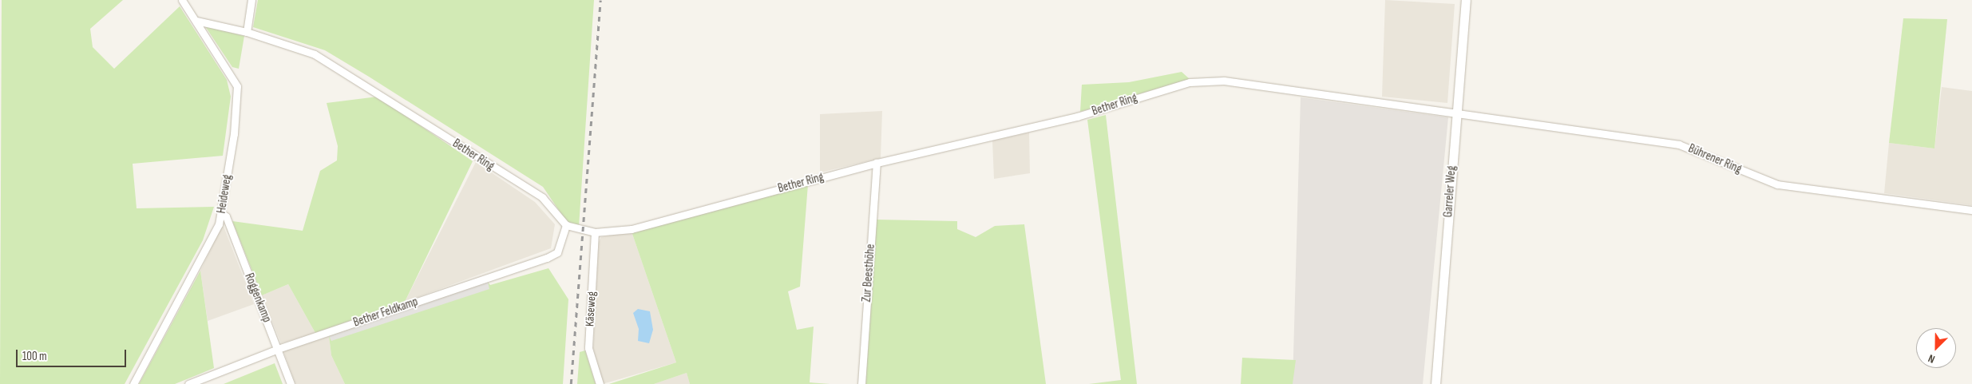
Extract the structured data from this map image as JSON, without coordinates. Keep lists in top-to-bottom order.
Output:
{
  "streets": {
    "street": [
      "Bether Ring",
      "Bührener Ring",
      "Garreler Weg",
      "Heideweg",
      "Zur Beesthöhe",
      "Roggenkamp",
      "Käseweg",
      "Bether Feldkamp"
    ]
  },
  "crossings": [
    ["Bether Ring", "Bührener Ring"],
    ["Bether Ring", "Garreler Weg"],
    ["Bether Ring", "Heideweg"],
    ["Bether Ring", "Zur Beesthöhe"],
    ["Bether Ring", "Käseweg"],
    ["Bether Ring", "Bether Feldkamp"],
    ["Bührener Ring", "Garreler Weg"],
    ["Heideweg", "Roggenkamp"],
    ["Roggenkamp", "Bether Feldkamp"]
  ],
  "scale_bar": "100 m",
  "north": "bottom left"
}
